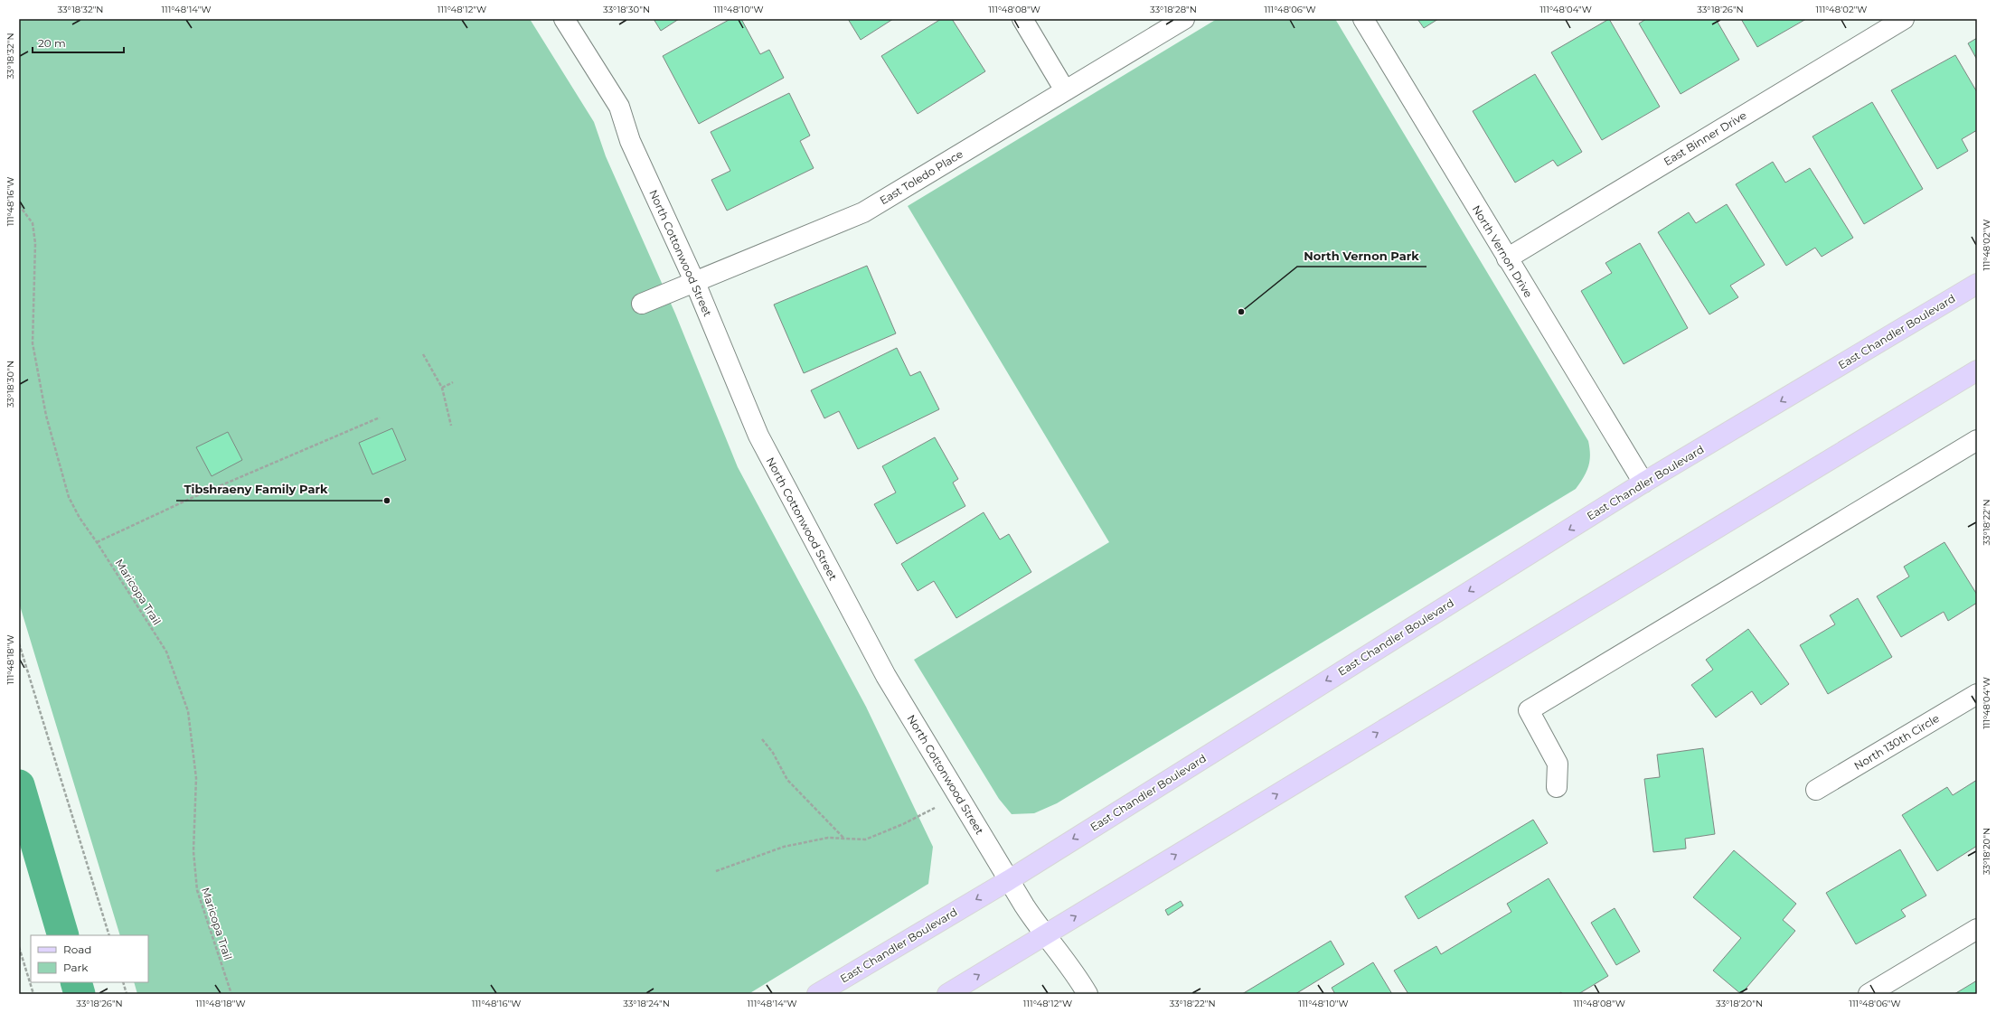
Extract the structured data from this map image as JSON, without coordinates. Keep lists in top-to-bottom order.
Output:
{
  "streets": {
    "main road": ["East Chandler Boulevard"],
    "street": [
      "East Binner Drive",
      "East Toledo Place",
      "North Vernon Drive",
      "North Cottonwood Street",
      "North 130th Circle"
    ],
    "path": ["Maricopa Trail"]
  },
  "crossings": [
    ["East Binner Drive", "North Vernon Drive"],
    ["East Toledo Place", "North Cottonwood Street"],
    ["North Vernon Drive", "East Chandler Boulevard"],
    ["North Cottonwood Street", "East Chandler Boulevard"]
  ],
  "places": ["North Vernon Park", "Tibshraeny Family Park"],
  "legend": ["Road", "Park"],
  "scale_bar": "20 m",
  "coordinates": [
    "33°18'32\"N",
    "111°48'14\"W",
    "111°48'12\"W",
    "33°18'30\"N",
    "111°48'10\"W",
    "111°48'08\"W",
    "33°18'28\"N",
    "111°48'06\"W",
    "111°48'04\"W",
    "33°18'26\"N",
    "111°48'02\"W",
    "111°48'16\"W",
    "33°18'22\"N",
    "111°48'18\"W",
    "33°18'20\"N",
    "33°18'24\"N"
  ]
}
